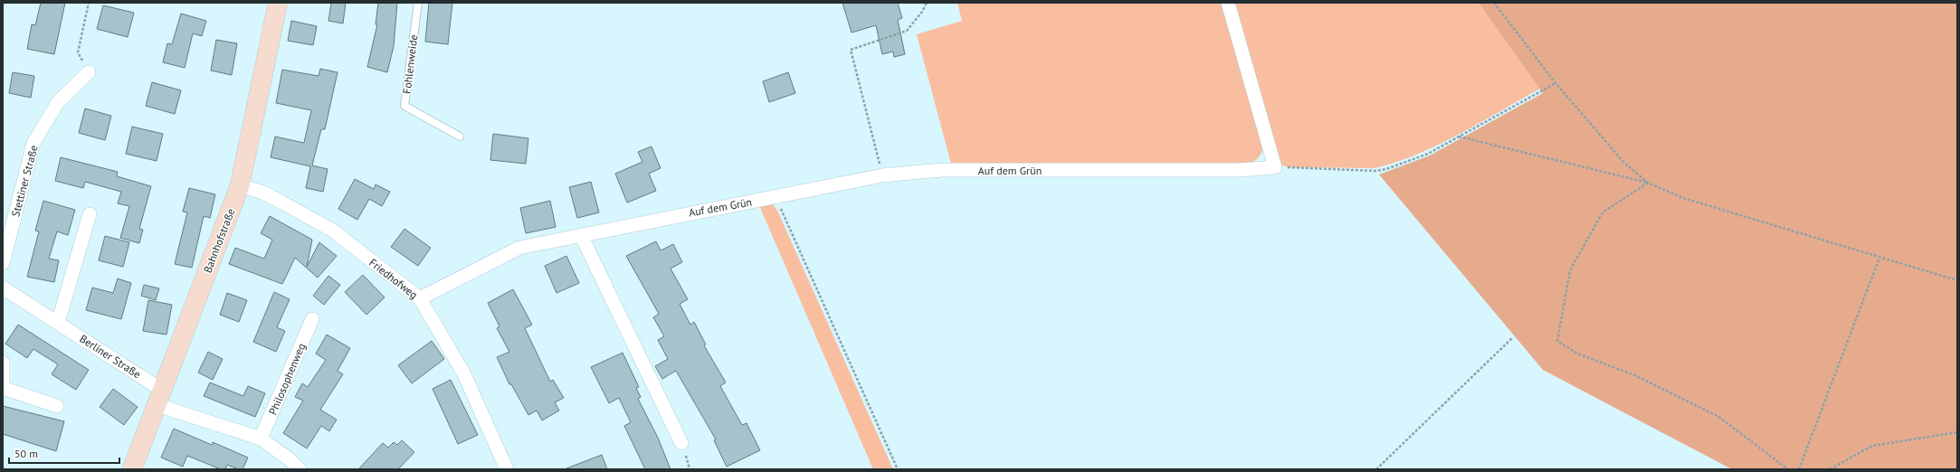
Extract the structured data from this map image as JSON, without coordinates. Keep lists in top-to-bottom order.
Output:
{
  "streets": {
    "street": [
      "Auf dem Grün",
      "Stettiner Straße",
      "Bahnhofstraße",
      "Friedhofweg",
      "Berliner Straße",
      "Philosophenweg"
    ],
    "lane": ["Fohlenweide"]
  },
  "crossings": [
    ["Auf dem Grün", "Friedhofweg"],
    ["Bahnhofstraße", "Friedhofweg"],
    ["Bahnhofstraße", "Berliner Straße"]
  ],
  "scale_bar": "50 m"
}
